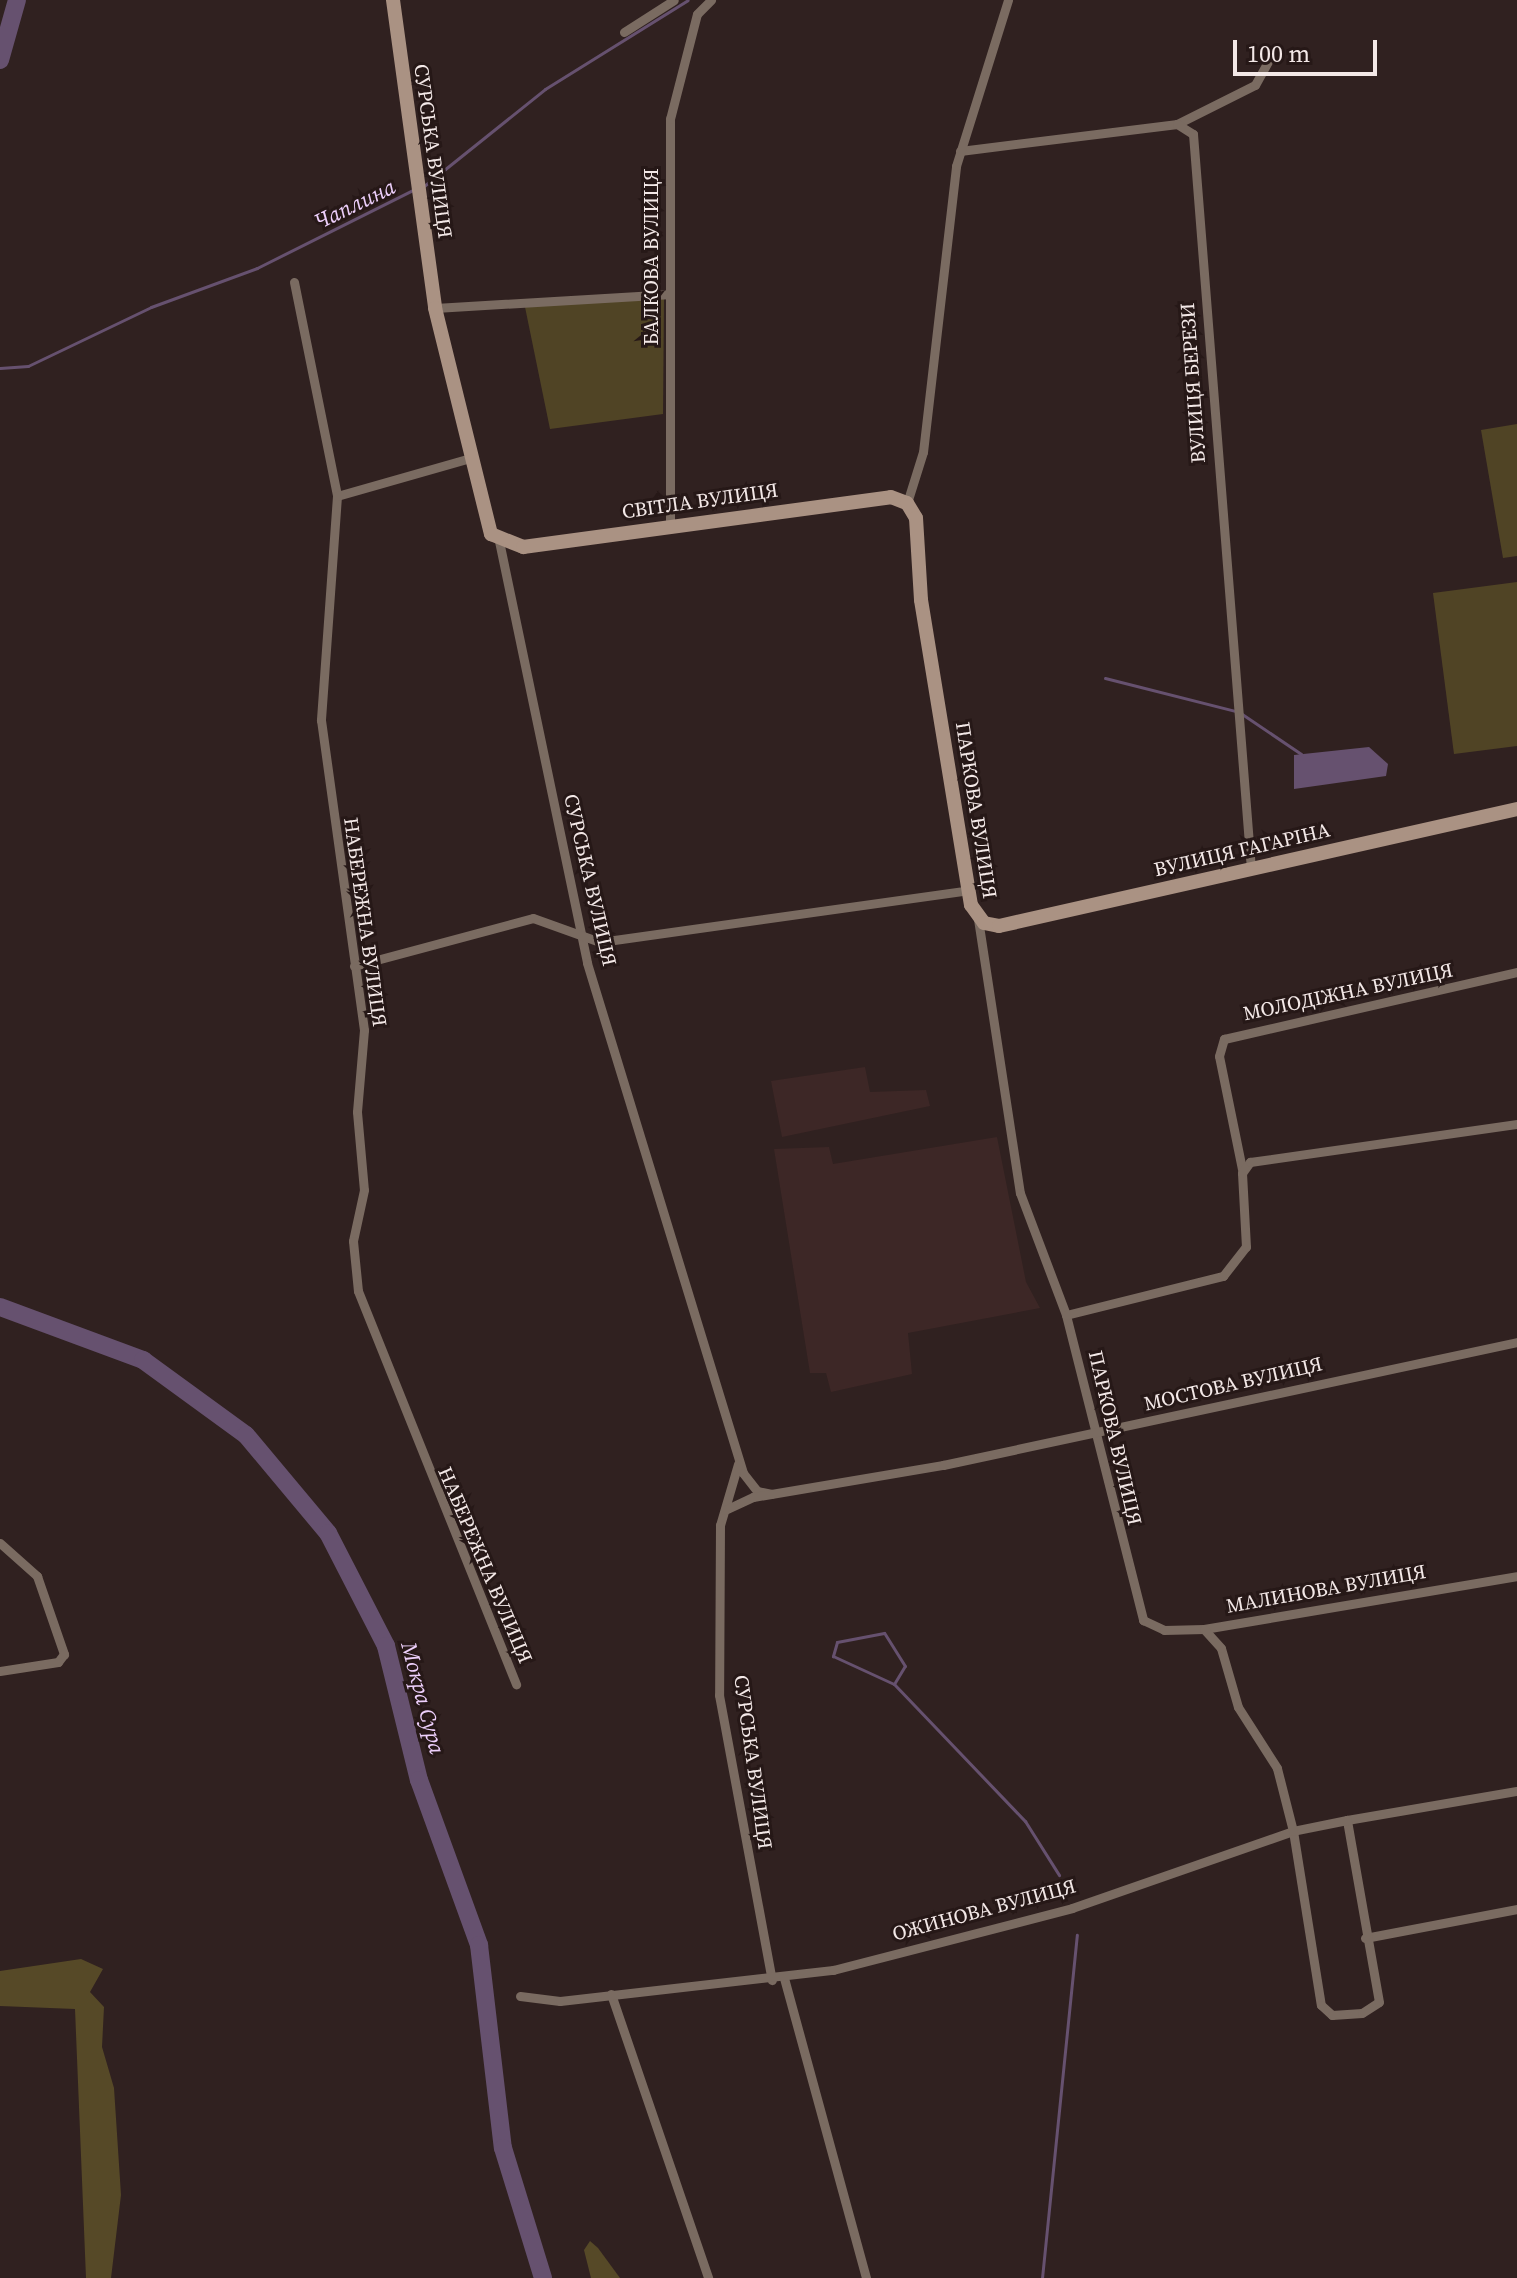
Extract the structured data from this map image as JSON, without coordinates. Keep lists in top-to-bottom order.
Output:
{
  "streets": {
    "street": [
      "СУРСЬКА ВУЛИЦЯ",
      "БАЛКОВА ВУЛИЦЯ",
      "ВУЛИЦЯ БЕРЕЗИ",
      "СВІТЛА ВУЛИЦЯ",
      "ПАРКОВА ВУЛИЦЯ",
      "ВУЛИЦЯ ГАГАРІНА",
      "НАБЕРЕЖНА ВУЛИЦЯ",
      "МОЛОДІЖНА ВУЛИЦЯ",
      "МОСТОВА ВУЛИЦЯ",
      "МАЛИНОВА ВУЛИЦЯ",
      "ОЖИНОВА ВУЛИЦЯ"
    ]
  },
  "crossings": [
    ["СУРСЬКА ВУЛИЦЯ", "СВІТЛА ВУЛИЦЯ"],
    ["СУРСЬКА ВУЛИЦЯ", "МОСТОВА ВУЛИЦЯ"],
    ["СУРСЬКА ВУЛИЦЯ", "ОЖИНОВА ВУЛИЦЯ"],
    ["БАЛКОВА ВУЛИЦЯ", "СВІТЛА ВУЛИЦЯ"],
    ["ВУЛИЦЯ БЕРЕЗИ", "ВУЛИЦЯ ГАГАРІНА"],
    ["СВІТЛА ВУЛИЦЯ", "ПАРКОВА ВУЛИЦЯ"],
    ["ПАРКОВА ВУЛИЦЯ", "ВУЛИЦЯ ГАГАРІНА"],
    ["ПАРКОВА ВУЛИЦЯ", "МОСТОВА ВУЛИЦЯ"],
    ["ПАРКОВА ВУЛИЦЯ", "МАЛИНОВА ВУЛИЦЯ"]
  ],
  "water": ["Чаплина", "Мокра Сура"],
  "scale_bar": "100 m"
}
